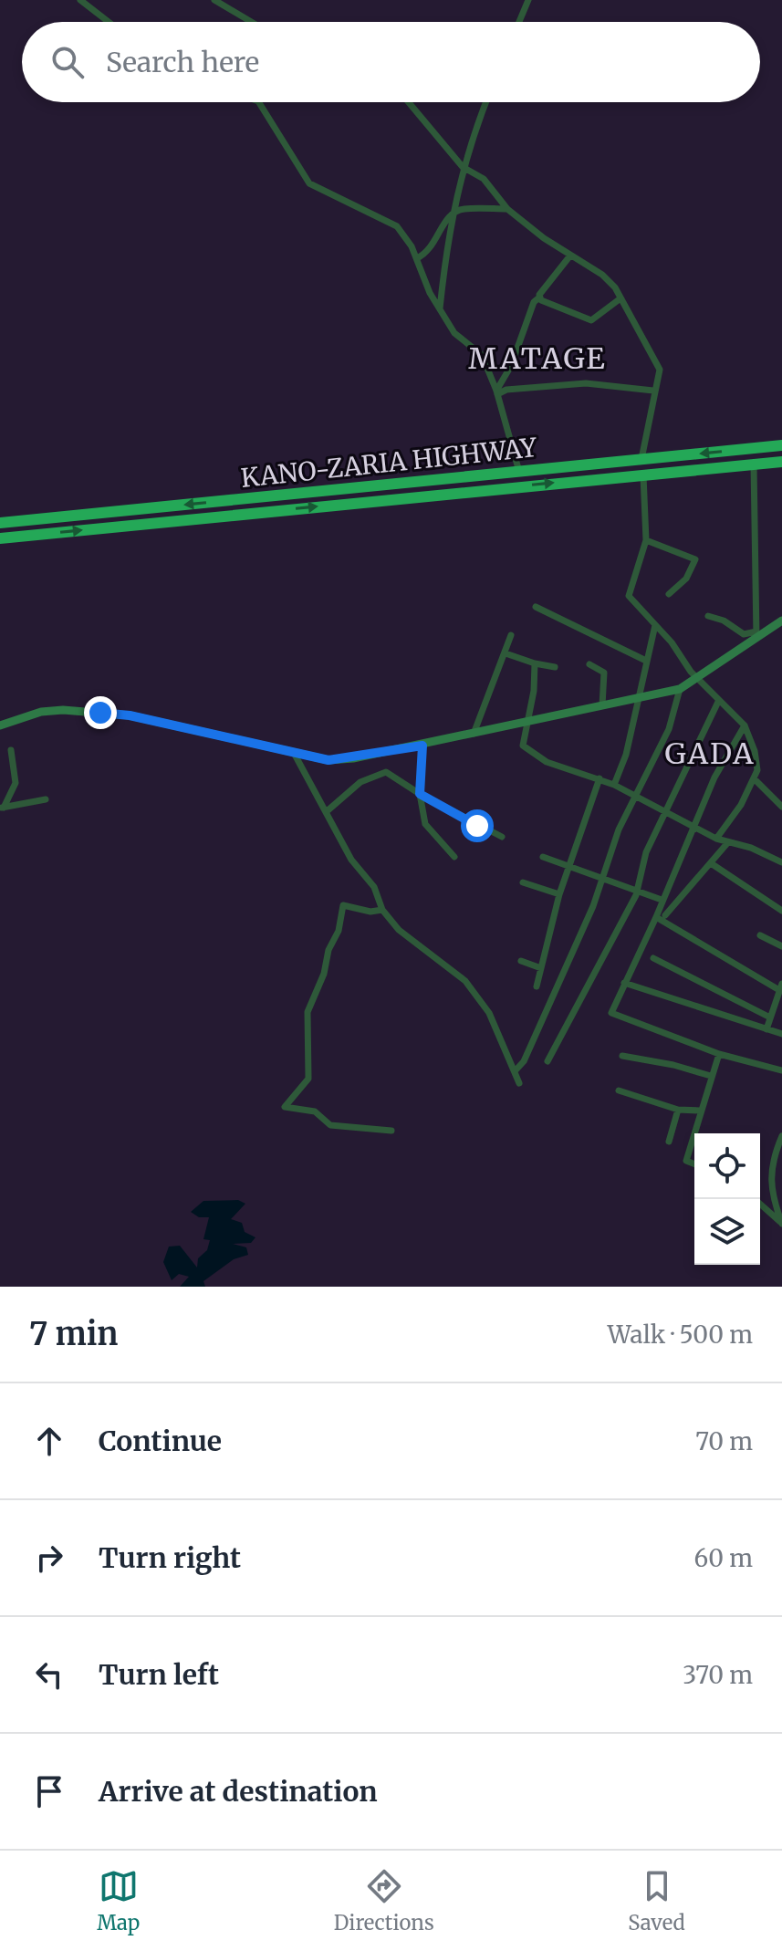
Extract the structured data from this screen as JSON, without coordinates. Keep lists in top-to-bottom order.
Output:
{
  "streets": {
    "highway": ["KANO-ZARIA HIGHWAY"]
  },
  "districts": ["MATAGE", "GADA"],
  "page": {
    "search": "Search here",
    "heading": ["7 min", "Walk · 500 m"],
    "list": [
      ["Continue", "70 m"],
      ["Turn right", "60 m"],
      ["Turn left", "370 m"],
      "Arrive at destination"
    ],
    "nav": ["Map", "Directions", "Saved"]
  }
}
